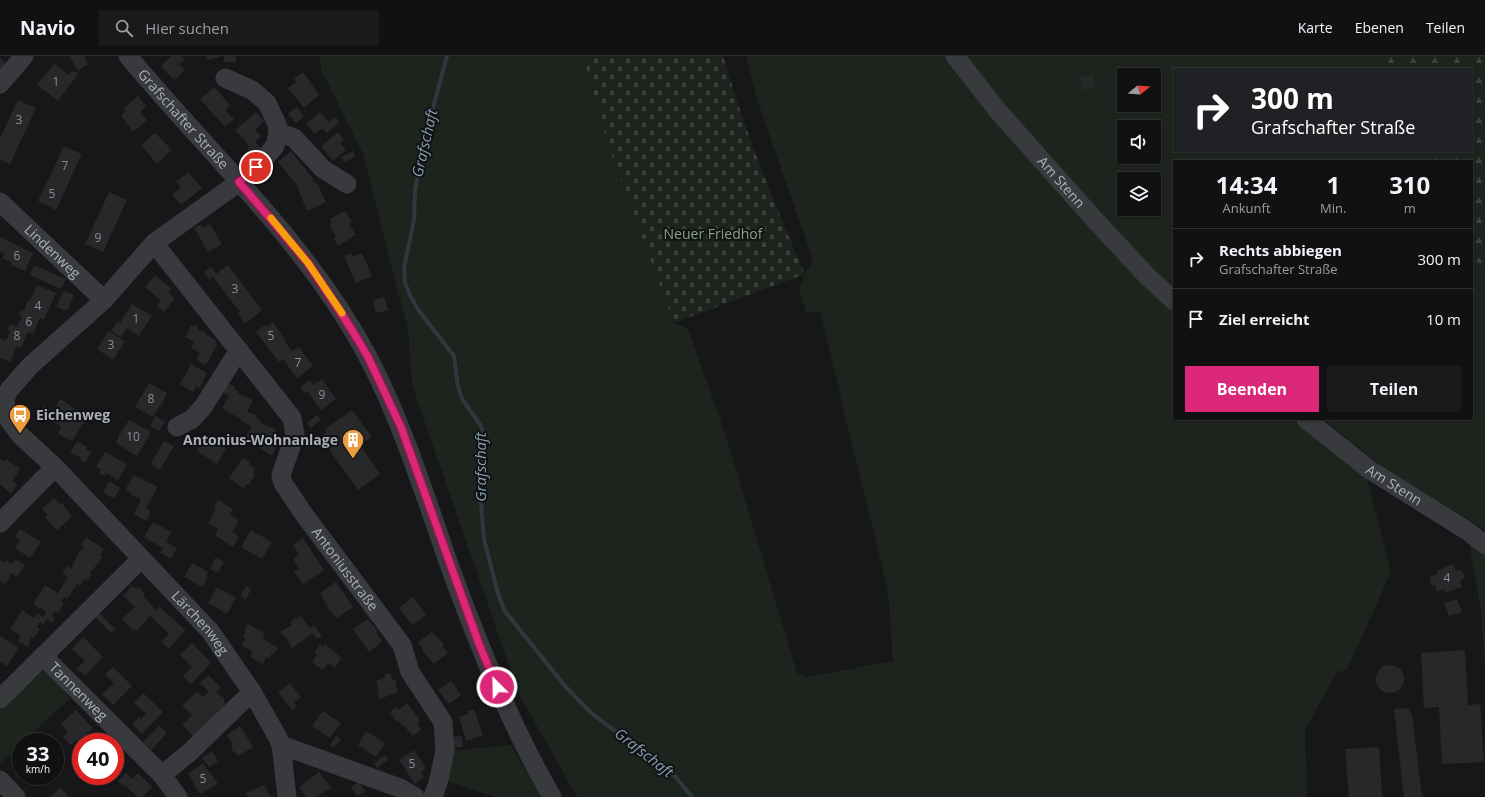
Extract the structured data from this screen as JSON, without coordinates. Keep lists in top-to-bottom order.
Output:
{
  "streets": {
    "street": [
      "Grafschafter Straße",
      "Am Stenn",
      "Lindenweg",
      "Antoniusstraße",
      "Lärchenweg",
      "Tannenweg"
    ]
  },
  "water": ["Grafschaft"],
  "parks": ["Neuer Friedhof"],
  "places": {
    "bus stop": ["Eichenweg"],
    "building": ["Antonius-Wohnanlage"]
  },
  "house_numbers": [
    "1",
    "3",
    "7",
    "5",
    "9",
    "6",
    "3",
    "4",
    "1",
    "6",
    "8",
    "5",
    "3",
    "7",
    "9",
    "8",
    "10",
    "4",
    "5",
    "5"
  ],
  "north": "right",
  "page": {
    "header": "Navio",
    "search": "Hier suchen",
    "nav": ["Karte", "Ebenen", "Teilen"],
    "turn": ["300 m", "Grafschafter Straße"],
    "eta": [
      "14:34",
      "Ankunft",
      "1",
      "Min.",
      "310",
      "m"
    ],
    "list": [
      {
        "name": "Rechts abbiegen",
        "note": "Grafschafter Straße",
        "value": "300 m"
      },
      {
        "name": "Ziel erreicht",
        "value": "10 m"
      }
    ],
    "buttons": ["Beenden", "Teilen"],
    "speed": "33 km/h",
    "limit": "40"
  }
}
